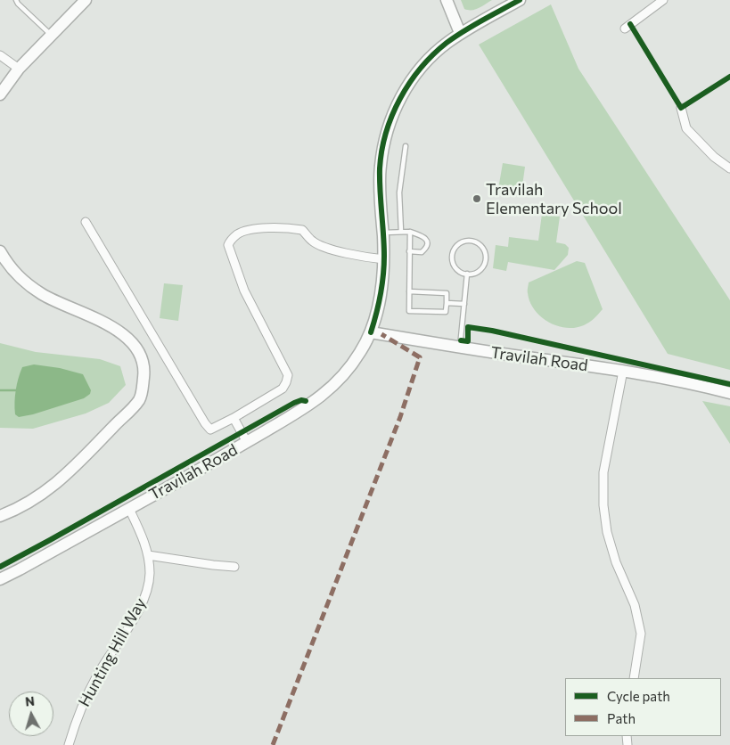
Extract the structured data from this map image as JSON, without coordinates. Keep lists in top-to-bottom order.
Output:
{
  "streets": {
    "main road": ["Travilah Road"],
    "street": ["Hunting Hill Way"]
  },
  "crossings": [
    ["Travilah Road", "Hunting Hill Way"]
  ],
  "places": ["Travilah Elementary School"],
  "legend": ["Cycle path", "Path"],
  "north": "top"
}
